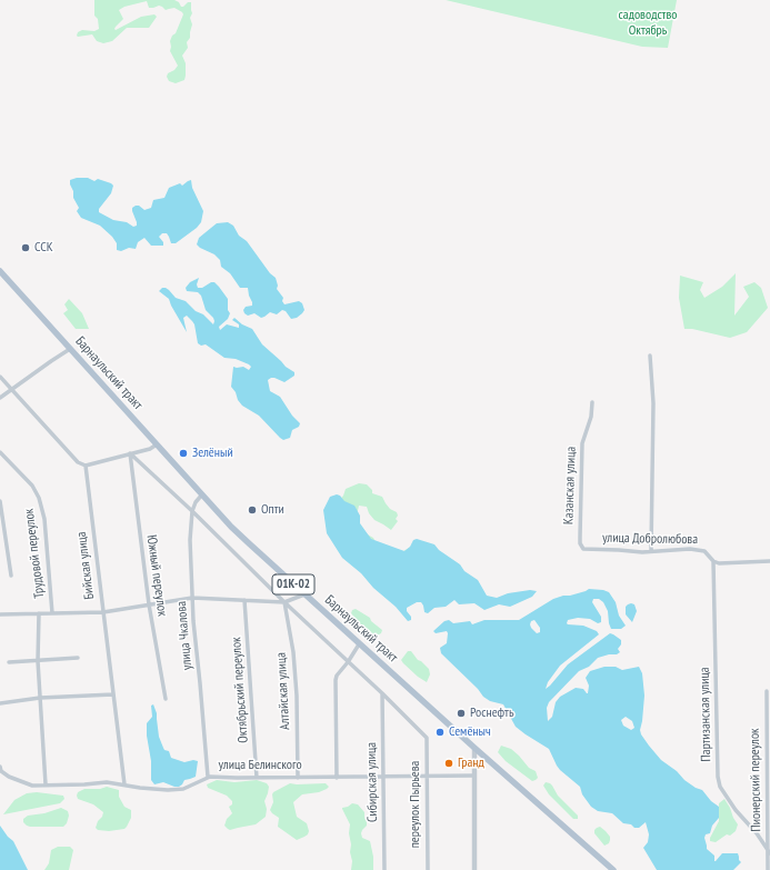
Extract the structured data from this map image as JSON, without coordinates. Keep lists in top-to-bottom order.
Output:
{
  "streets": {
    "main road": ["Барнаульский тракт", "01К-02"],
    "street": [
      "Казанская улица",
      "улица Добролюбова",
      "Трудовой переулок",
      "Бийская улица",
      "Южный переулок",
      "улица Чкалова",
      "Октябрьский переулок",
      "Алтайская улица",
      "Партизанская улица",
      "улица Белинского",
      "Пионерский переулок",
      "Сибирская улица",
      "переулок Пырьева"
    ]
  },
  "crossings": [
    ["Барнаульский тракт", "улица Чкалова"],
    ["Казанская улица", "улица Добролюбова"],
    ["улица Добролюбова", "Партизанская улица"],
    ["Трудовой переулок", "улица Белинского"],
    ["Бийская улица", "улица Белинского"],
    ["улица Чкалова", "улица Белинского"],
    ["Октябрьский переулок", "улица Белинского"],
    ["Алтайская улица", "улица Белинского"],
    ["Партизанская улица", "Пионерский переулок"],
    ["улица Белинского", "Сибирская улица"],
    ["улица Белинского", "переулок Пырьева"],
    ["Сибирская улица", "переулок Пырьева"]
  ],
  "parks": ["садоводство Октябрь"],
  "places": [
    "ССК",
    "Зелёный",
    "Опти",
    "Роснефть",
    "Семёныч",
    "Гранд"
  ]
}
